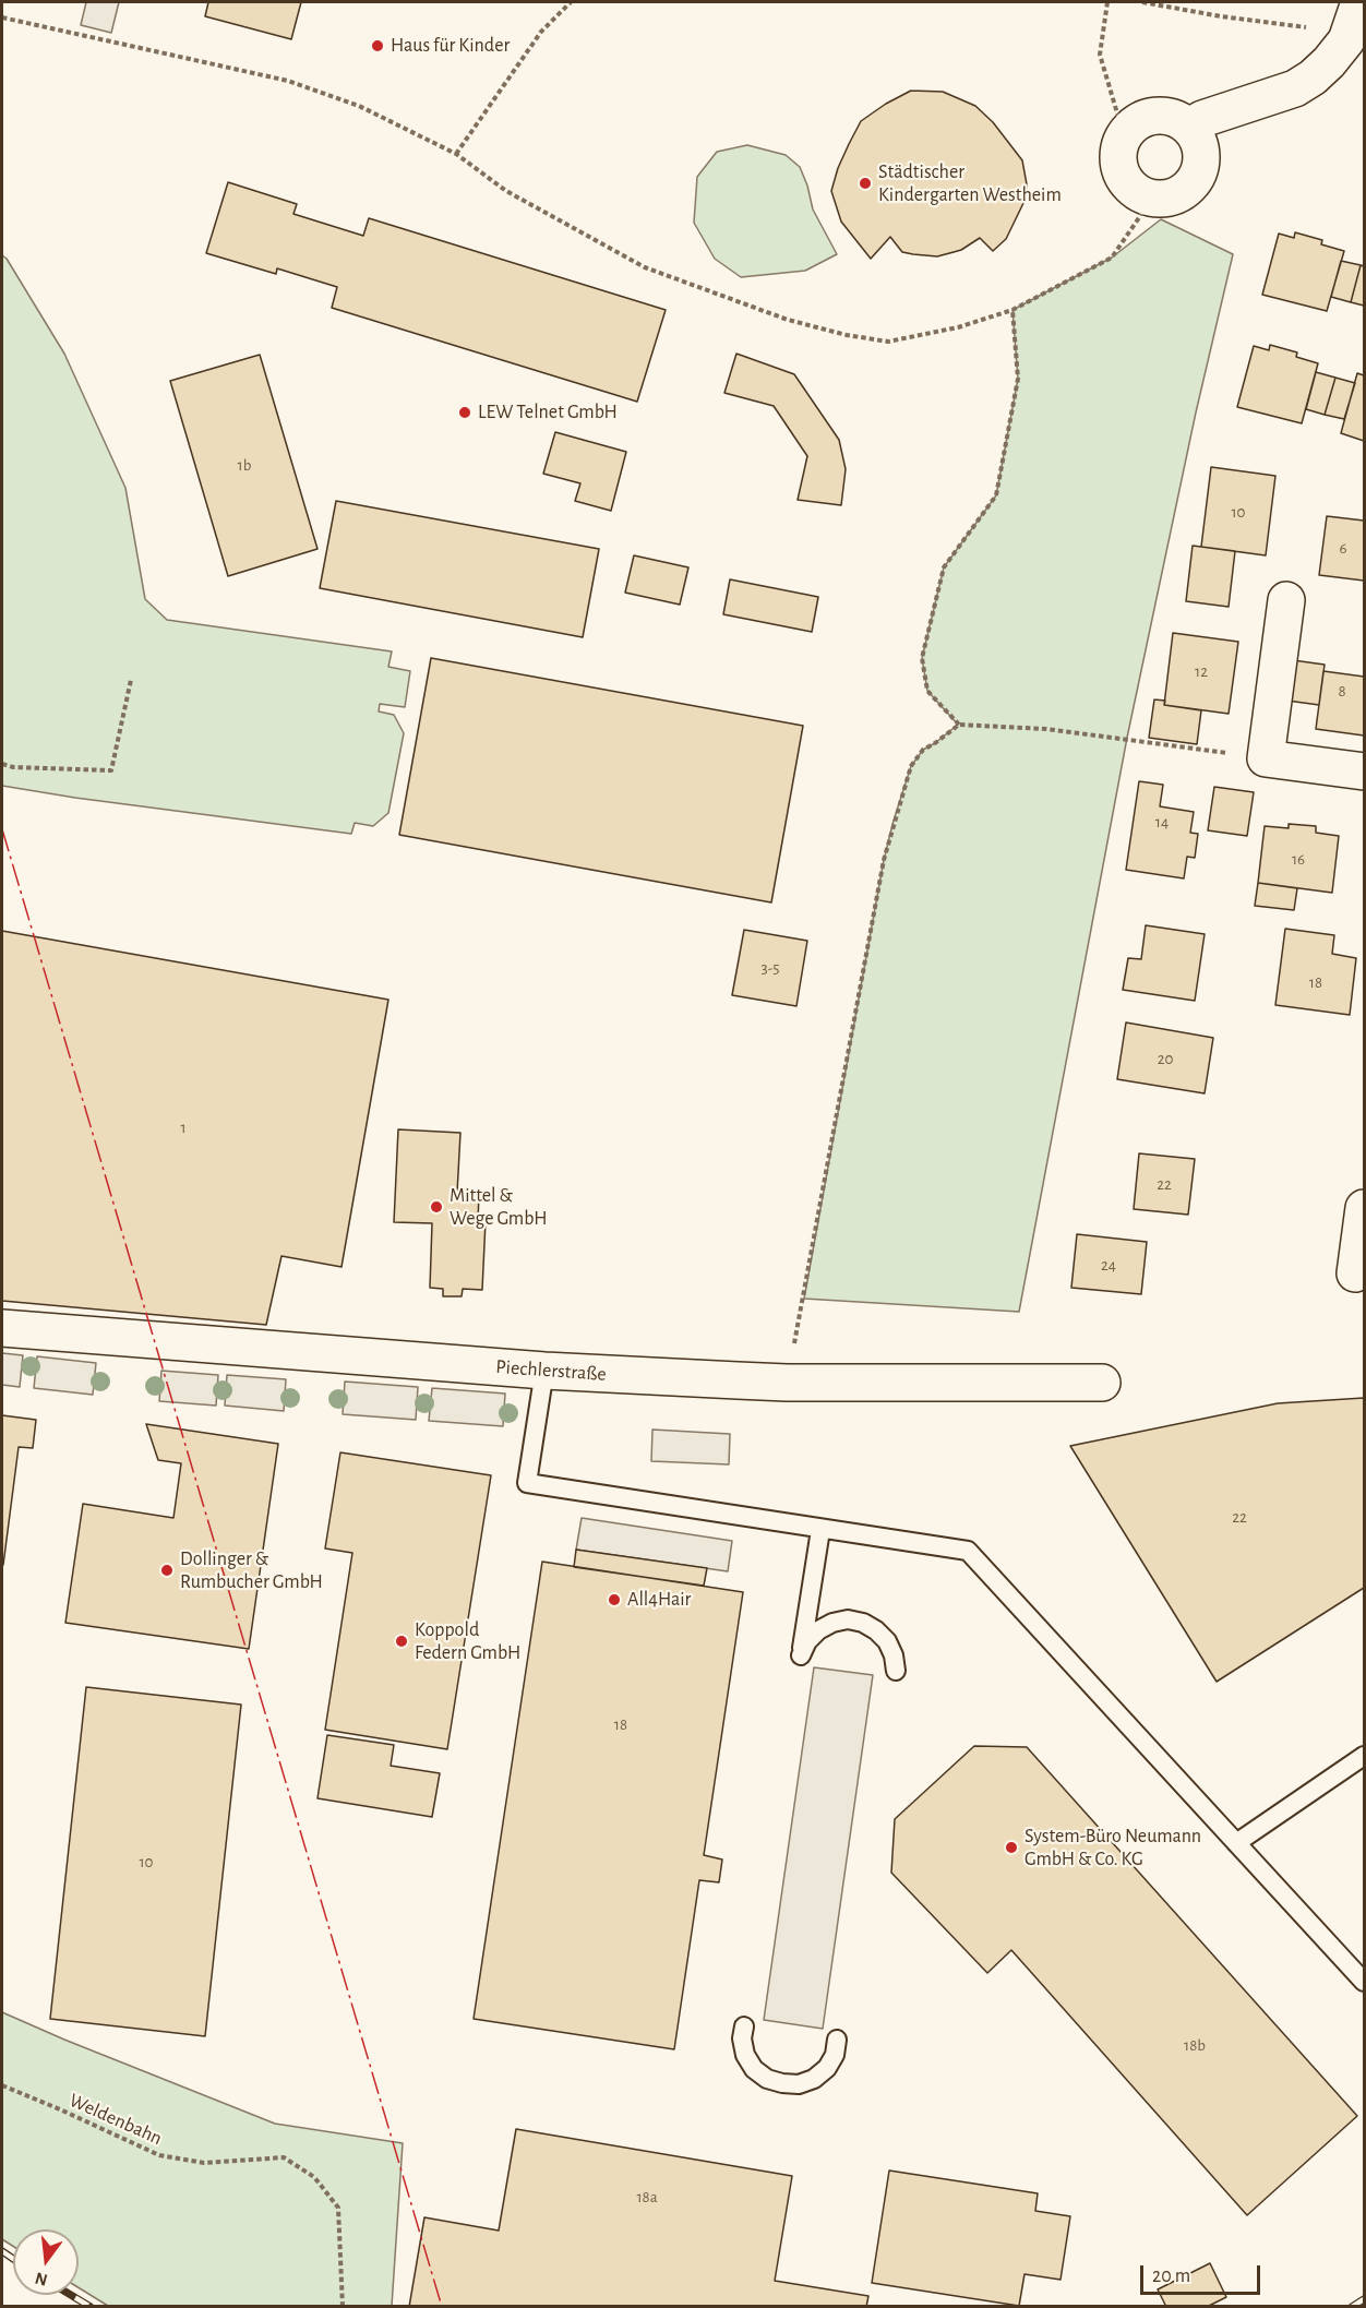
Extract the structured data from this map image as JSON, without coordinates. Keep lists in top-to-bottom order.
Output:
{
  "streets": {
    "street": ["Piechlerstraße"],
    "path": ["Weldenbahn"]
  },
  "places": [
    "Haus für Kinder",
    "Städtischer Kindergarten Westheim",
    "LEW Telnet GmbH",
    "Mittel & Wege GmbH",
    "Dollinger & Rumbucher GmbH",
    "All4Hair",
    "Koppold Federn GmbH",
    "System-Büro Neumann GmbH & Co. KG"
  ],
  "house_numbers": [
    "1b",
    "10",
    "6",
    "12",
    "8",
    "14",
    "16",
    "3-5",
    "18",
    "20",
    "1",
    "22",
    "24",
    "22",
    "18",
    "10",
    "18b",
    "18a"
  ],
  "scale_bar": "20 m",
  "north": "bottom"
}
